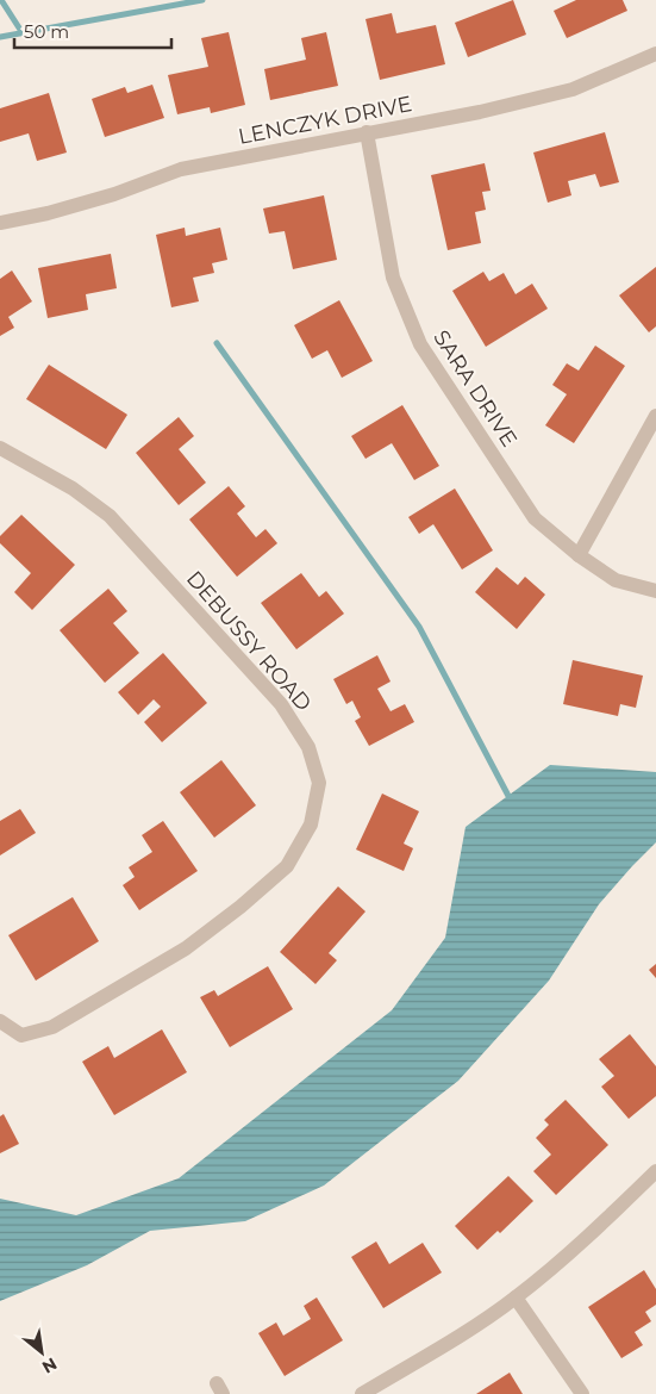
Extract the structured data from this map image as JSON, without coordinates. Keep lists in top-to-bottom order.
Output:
{
  "streets": {
    "street": ["LENCZYK DRIVE", "SARA DRIVE", "DEBUSSY ROAD"]
  },
  "crossings": [
    ["LENCZYK DRIVE", "SARA DRIVE"]
  ],
  "scale_bar": "50 m",
  "north": "bottom right"
}
